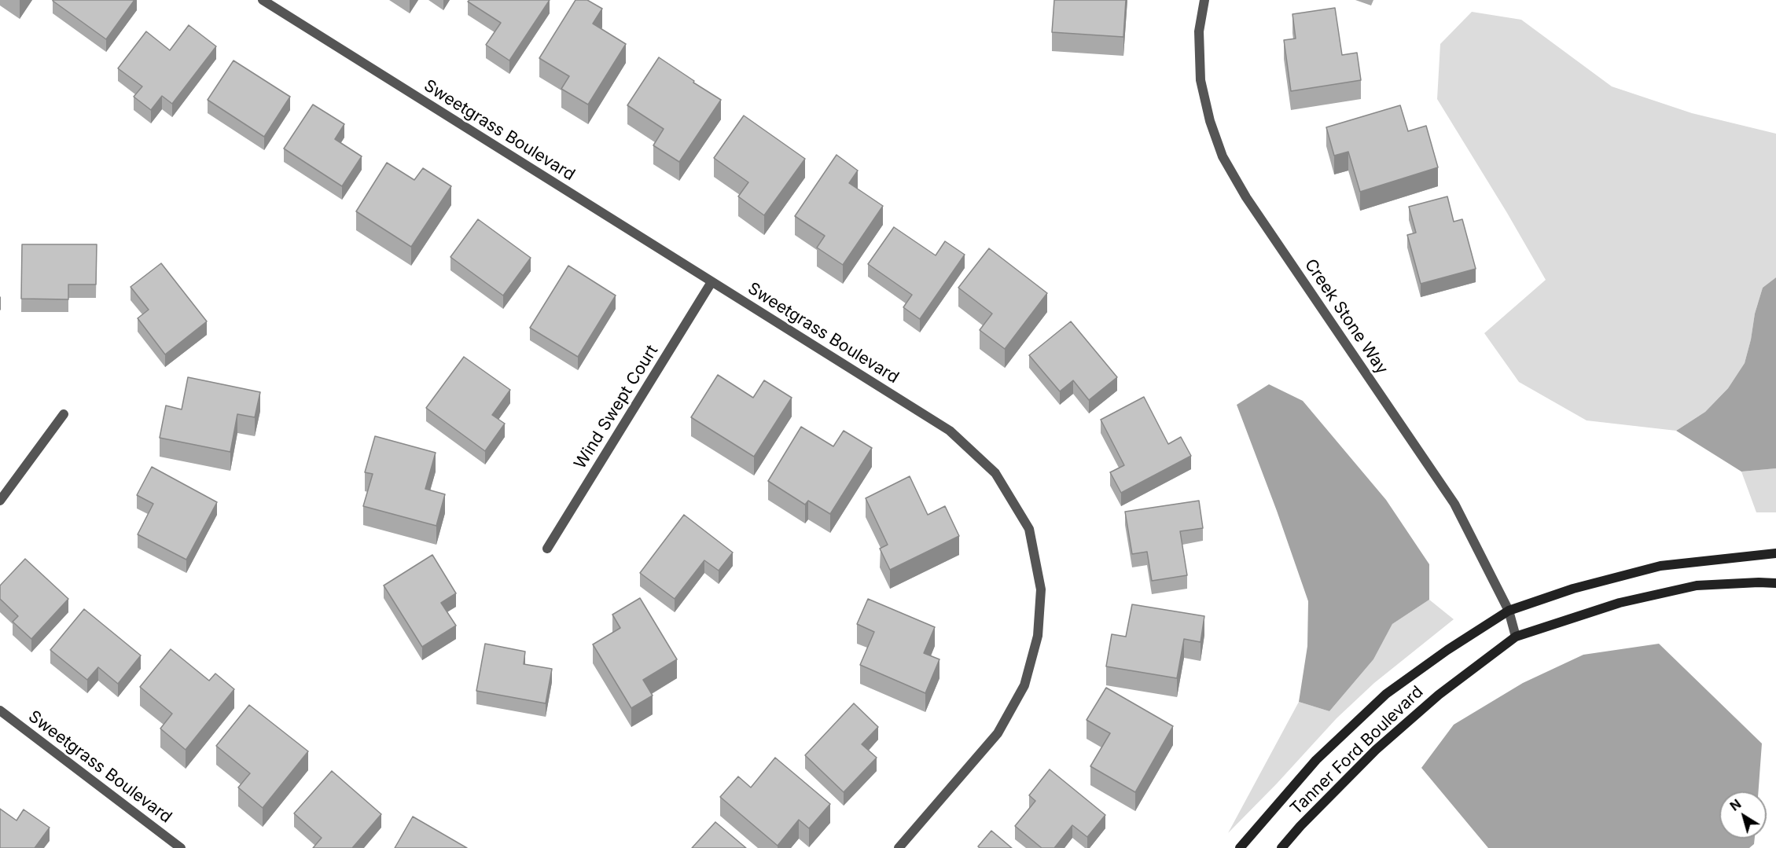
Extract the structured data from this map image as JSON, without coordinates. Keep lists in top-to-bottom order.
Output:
{
  "streets": {
    "street": [
      "Sweetgrass Boulevard",
      "Creek Stone Way",
      "Wind Swept Court",
      "Tanner Ford Boulevard"
    ]
  },
  "crossings": [
    ["Sweetgrass Boulevard", "Wind Swept Court"],
    ["Creek Stone Way", "Tanner Ford Boulevard"]
  ],
  "north": "top left"
}
